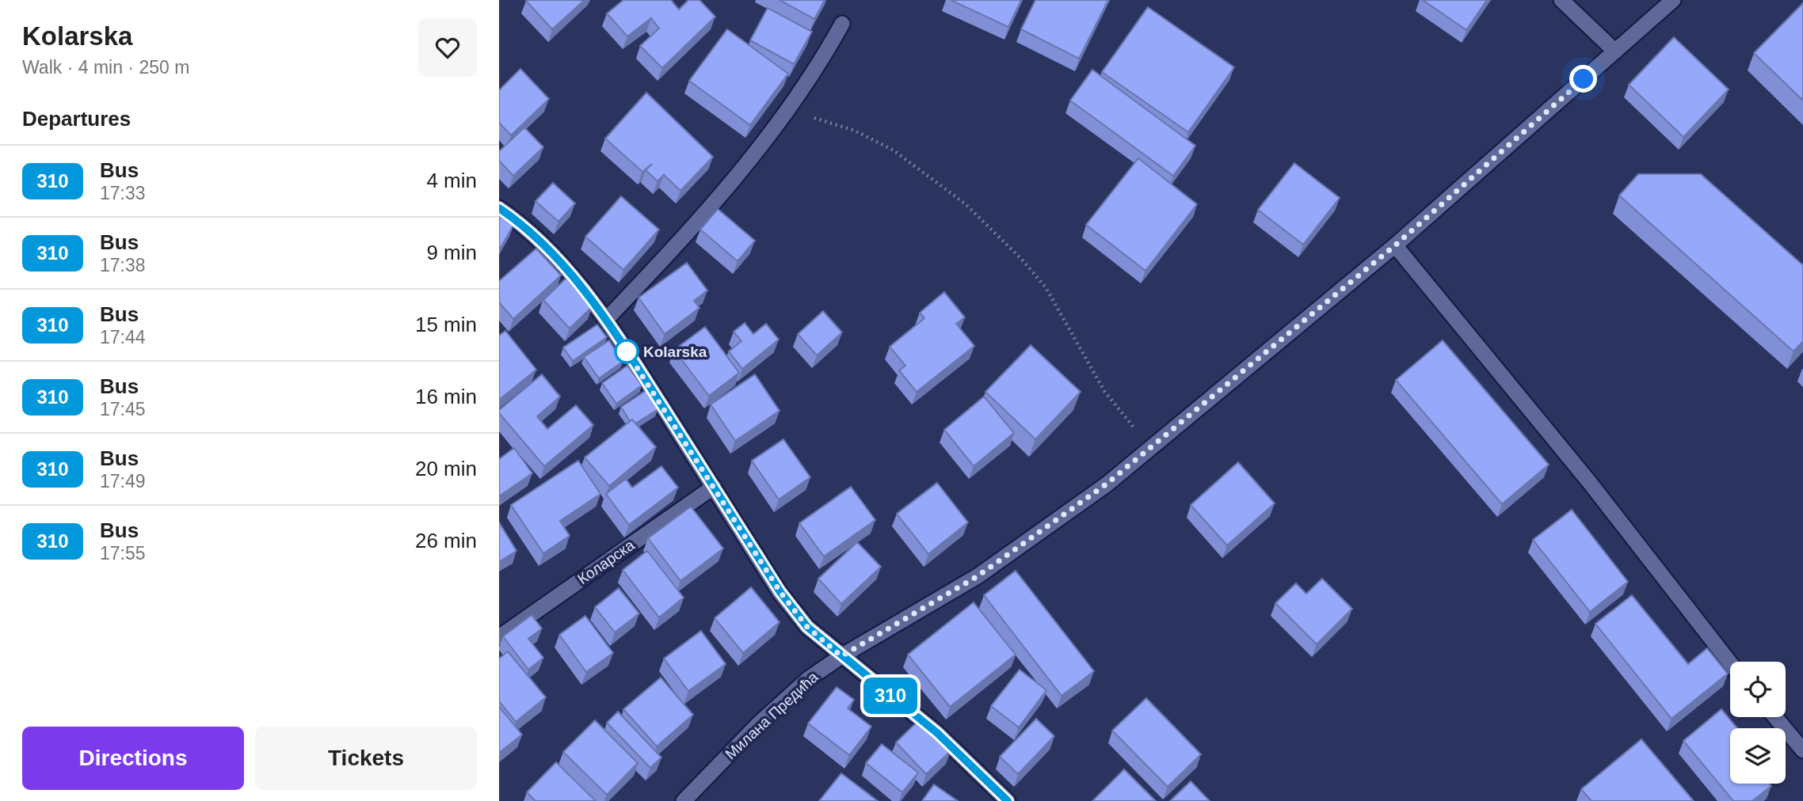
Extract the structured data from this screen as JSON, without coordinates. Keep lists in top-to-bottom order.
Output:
{
  "streets": {
    "street": ["Коларска", "Милана Предића"]
  },
  "places": ["Kolarska"],
  "lines": ["bus line 310"],
  "page": {
    "heading": [
      ["Kolarska", "Walk · 4 min · 250 m"],
      "Departures"
    ],
    "on_map": "310",
    "list": [
      {
        "mark": "310",
        "name": "Bus",
        "note": "17:33",
        "value": "4 min"
      },
      {
        "mark": "310",
        "name": "Bus",
        "note": "17:38",
        "value": "9 min"
      },
      {
        "mark": "310",
        "name": "Bus",
        "note": "17:44",
        "value": "15 min"
      },
      {
        "mark": "310",
        "name": "Bus",
        "note": "17:45",
        "value": "16 min"
      },
      {
        "mark": "310",
        "name": "Bus",
        "note": "17:49",
        "value": "20 min"
      },
      {
        "mark": "310",
        "name": "Bus",
        "note": "17:55",
        "value": "26 min"
      }
    ],
    "buttons": ["Directions", "Tickets"]
  }
}
